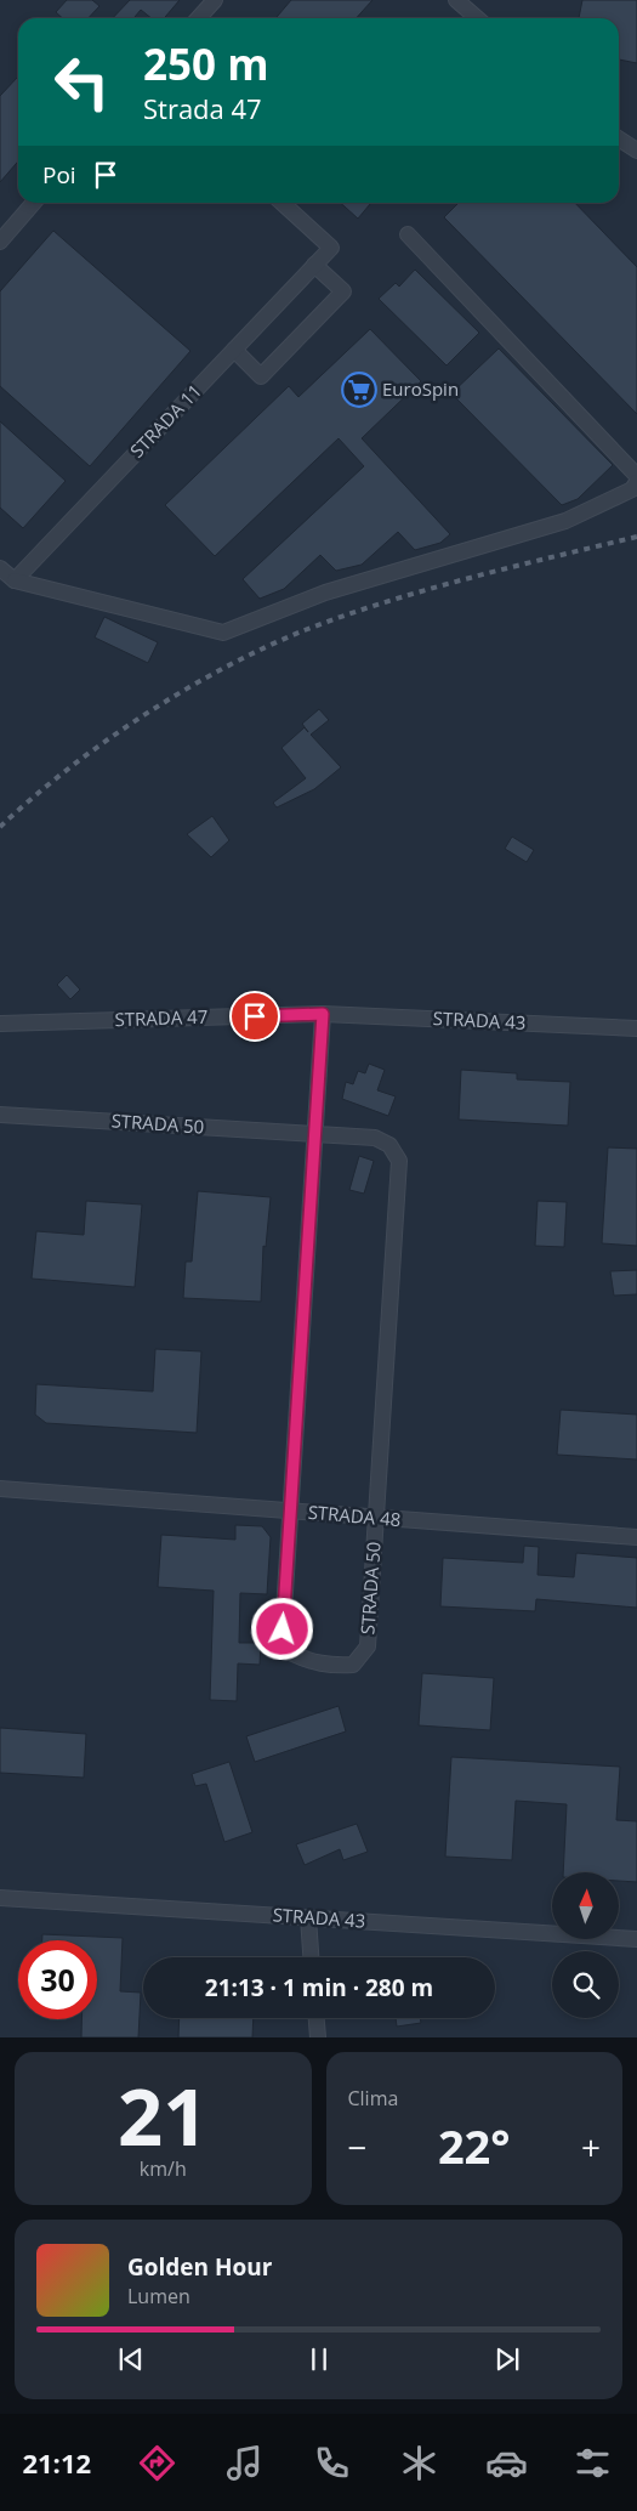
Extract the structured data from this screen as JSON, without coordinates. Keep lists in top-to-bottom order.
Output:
{
  "streets": {
    "street": [
      "STRADA 11",
      "STRADA 47",
      "STRADA 43",
      "STRADA 50",
      "STRADA 48"
    ]
  },
  "crossings": [
    ["STRADA 47", "STRADA 43"],
    ["STRADA 47", "STRADA 50"],
    ["STRADA 43", "STRADA 50"],
    ["STRADA 50", "STRADA 48"]
  ],
  "places": {
    "supermarket": ["EuroSpin"]
  },
  "north": "top",
  "page": {
    "turn": ["250 m", "Strada 47"],
    "then": "Poi",
    "limit": "30",
    "trip": "21:13 · 1 min · 280 m",
    "tile": [
      ["21", "km/h"],
      "Clima"
    ],
    "heat": ["−", "22°", "+"],
    "song": ["Golden Hour", "Lumen"],
    "tabs": "21:12"
  }
}
